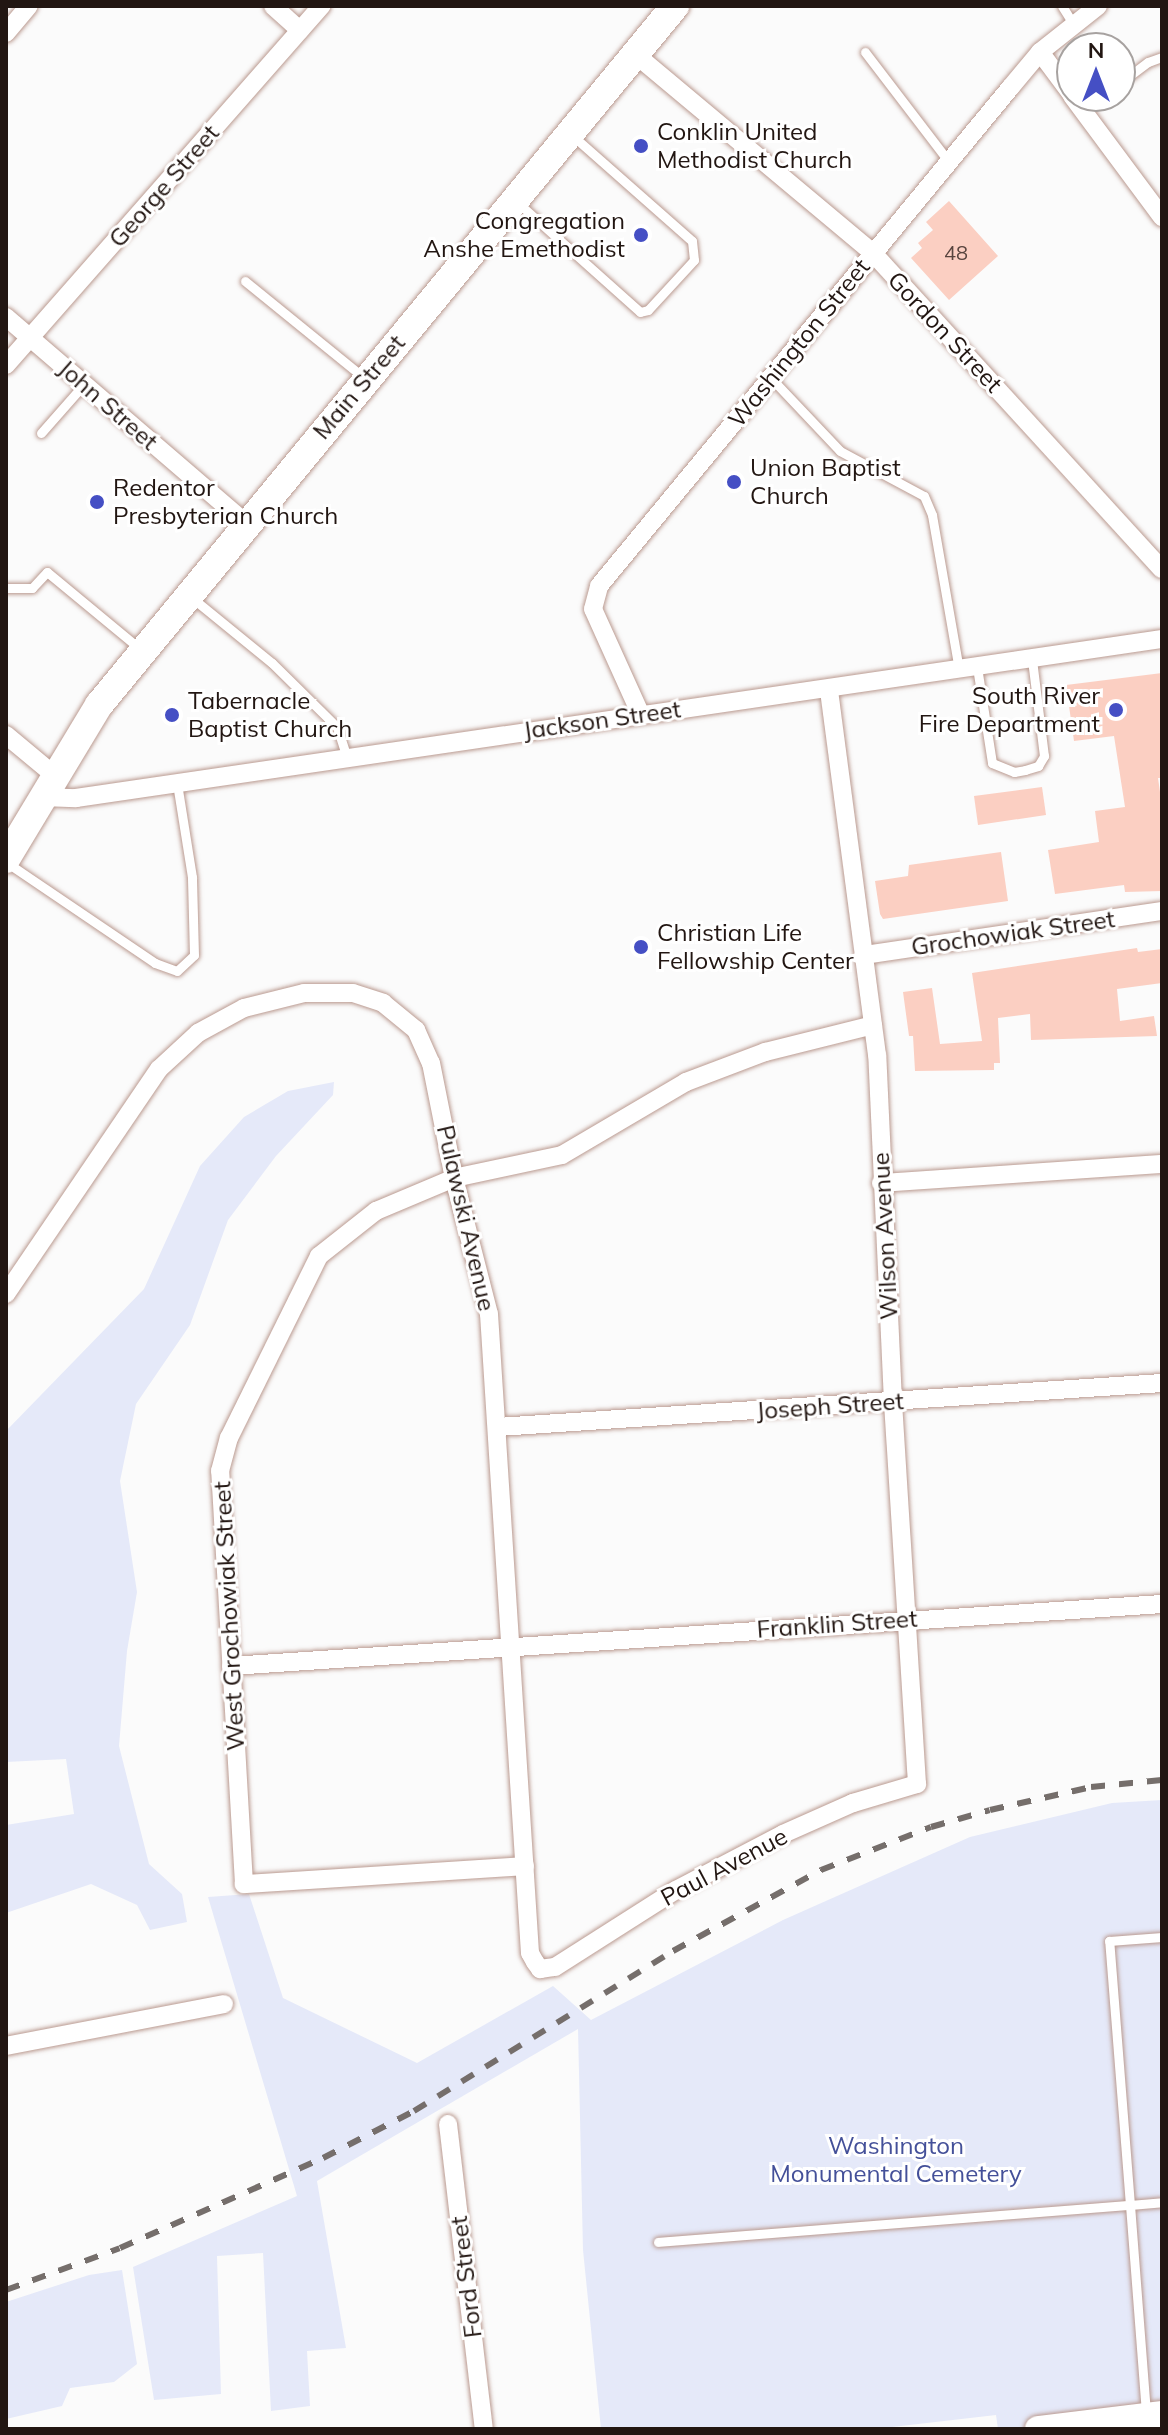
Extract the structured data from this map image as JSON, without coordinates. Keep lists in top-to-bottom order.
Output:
{
  "streets": {
    "main road": ["Main Street"],
    "street": [
      "George Street",
      "Gordon Street",
      "Washington Street",
      "John Street",
      "Jackson Street",
      "Grochowiak Street",
      "Pulawski Avenue",
      "Wilson Avenue",
      "Joseph Street",
      "West Grochowiak Street",
      "Franklin Street",
      "Paul Avenue",
      "Ford Street"
    ]
  },
  "crossings": [
    ["George Street", "John Street"],
    ["Gordon Street", "Washington Street"],
    ["Gordon Street", "Main Street"],
    ["Washington Street", "Jackson Street"],
    ["Main Street", "John Street"],
    ["Main Street", "Jackson Street"],
    ["Jackson Street", "Wilson Avenue"],
    ["Grochowiak Street", "Wilson Avenue"],
    ["Pulawski Avenue", "Joseph Street"],
    ["Pulawski Avenue", "West Grochowiak Street"],
    ["Pulawski Avenue", "Franklin Street"],
    ["Pulawski Avenue", "Paul Avenue"],
    ["Wilson Avenue", "Joseph Street"],
    ["Wilson Avenue", "West Grochowiak Street"],
    ["Wilson Avenue", "Franklin Street"],
    ["Wilson Avenue", "Paul Avenue"],
    ["West Grochowiak Street", "Franklin Street"]
  ],
  "parks": ["Washington Monumental Cemetery"],
  "places": [
    "Conklin United Methodist Church",
    "Congregation Anshe Emethodist",
    "Union Baptist Church",
    "Redentor Presbyterian Church",
    "South River Fire Department",
    "Tabernacle Baptist Church",
    "Christian Life Fellowship Center"
  ],
  "house_numbers": ["48"],
  "north": "top"
}
